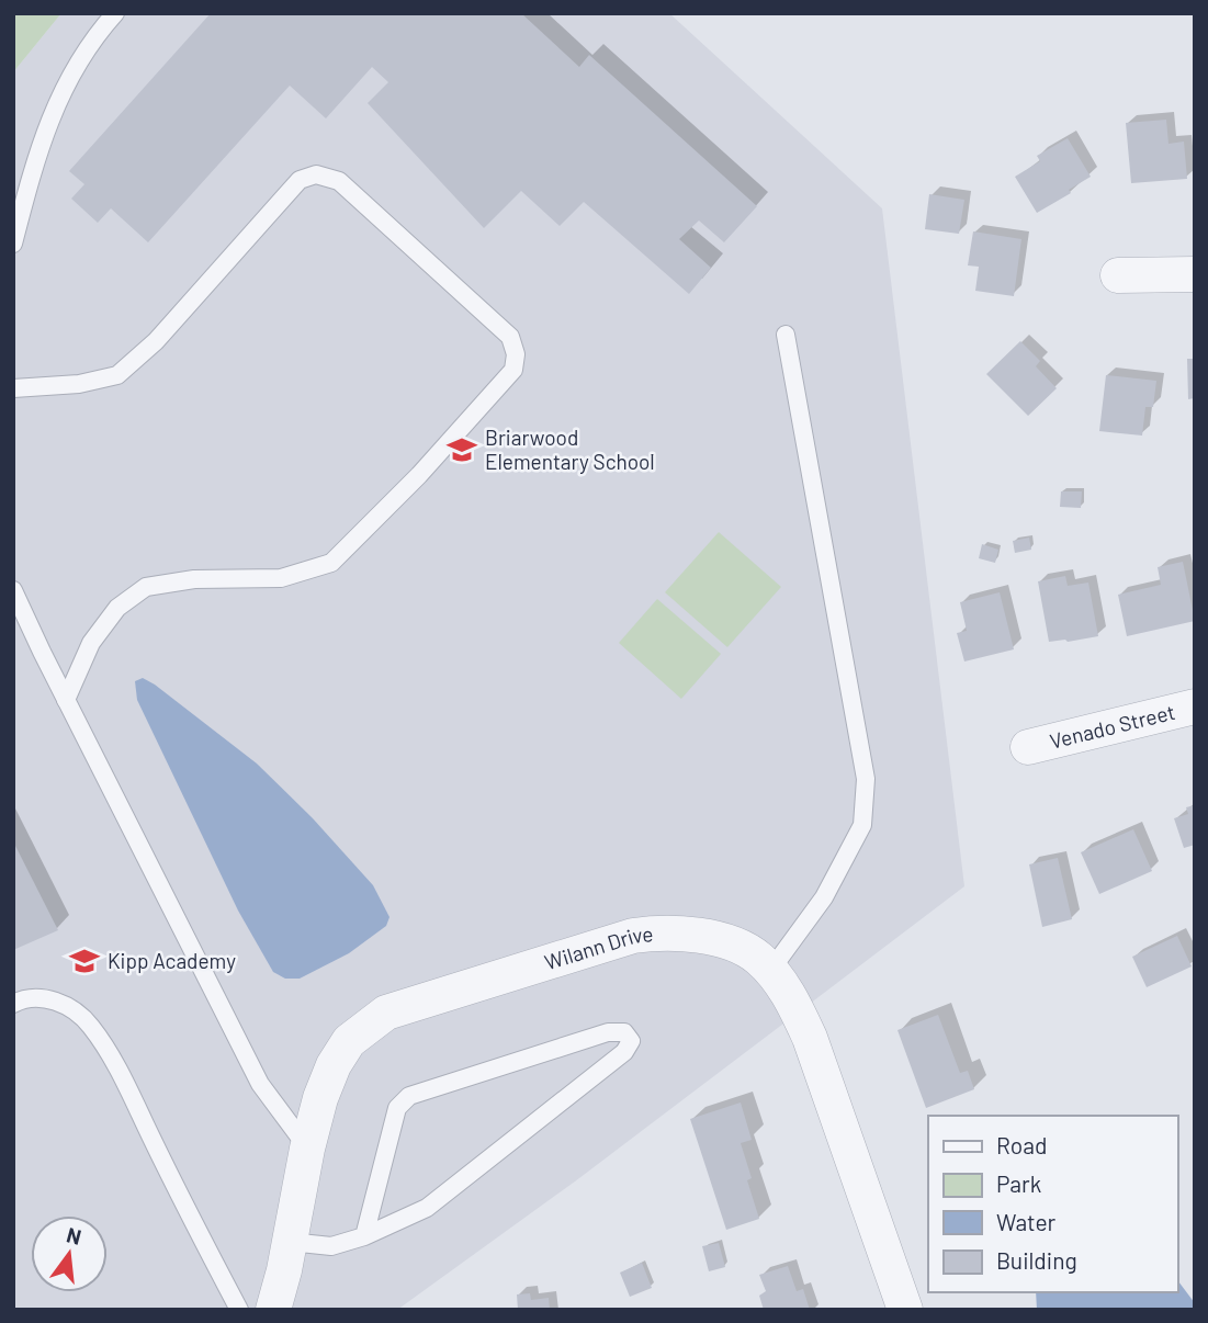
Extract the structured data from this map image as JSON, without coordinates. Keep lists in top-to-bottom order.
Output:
{
  "streets": {
    "street": ["Venado Street", "Wilann Drive"]
  },
  "places": {
    "school or university": ["Briarwood Elementary School", "Kipp Academy"]
  },
  "legend": [
    "Road",
    "Park",
    "Water",
    "Building"
  ],
  "north": "top"
}
